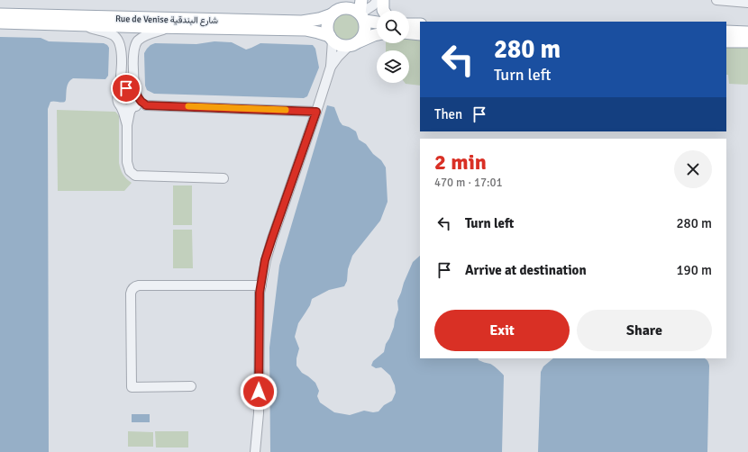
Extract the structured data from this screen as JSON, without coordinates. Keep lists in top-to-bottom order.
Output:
{
  "streets": {
    "main road": ["Rue de Venise شارع البندقية"]
  },
  "page": {
    "turn": ["280 m", "Turn left"],
    "then": "Then",
    "heading": ["2 min", "470 m · 17:01"],
    "list": [
      {
        "name": "Turn left",
        "value": "280 m"
      },
      {
        "name": "Arrive at destination",
        "value": "190 m"
      }
    ],
    "buttons": ["Exit", "Share"]
  }
}
